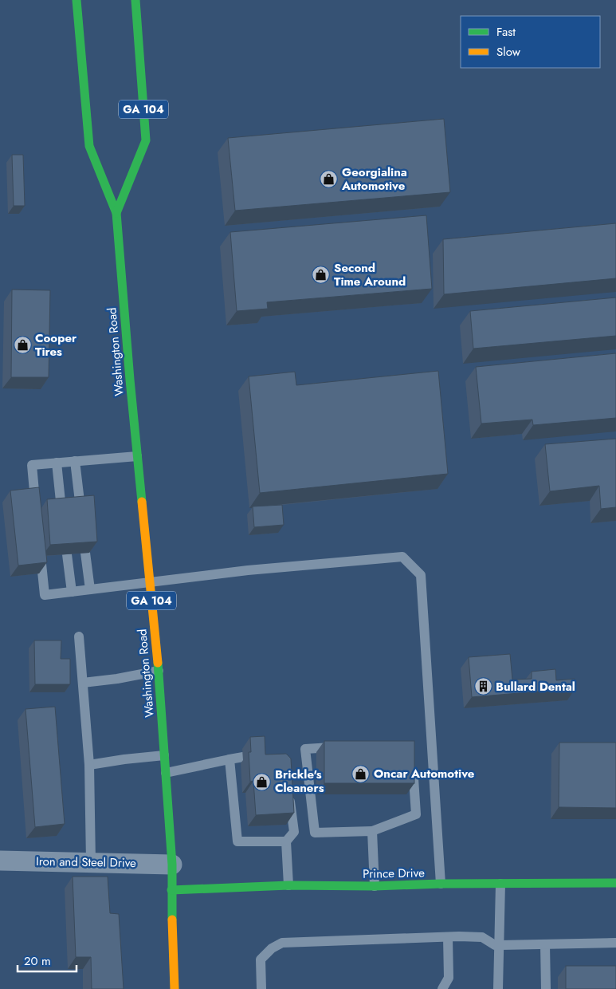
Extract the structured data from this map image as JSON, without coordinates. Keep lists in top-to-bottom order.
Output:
{
  "streets": {
    "main road": ["GA 104", "Washington Road", "Prince Drive"],
    "street": ["Iron and Steel Drive"]
  },
  "crossings": [
    ["Washington Road", "Iron and Steel Drive"],
    ["Washington Road", "Prince Drive"]
  ],
  "places": {
    "shop": [
      "Georgialina Automotive",
      "Second Time Around",
      "Cooper Tires",
      "Oncar Automotive",
      "Brickle's Cleaners"
    ],
    "building": ["Bullard Dental"]
  },
  "legend": ["Fast", "Slow"],
  "scale_bar": "20 m"
}
